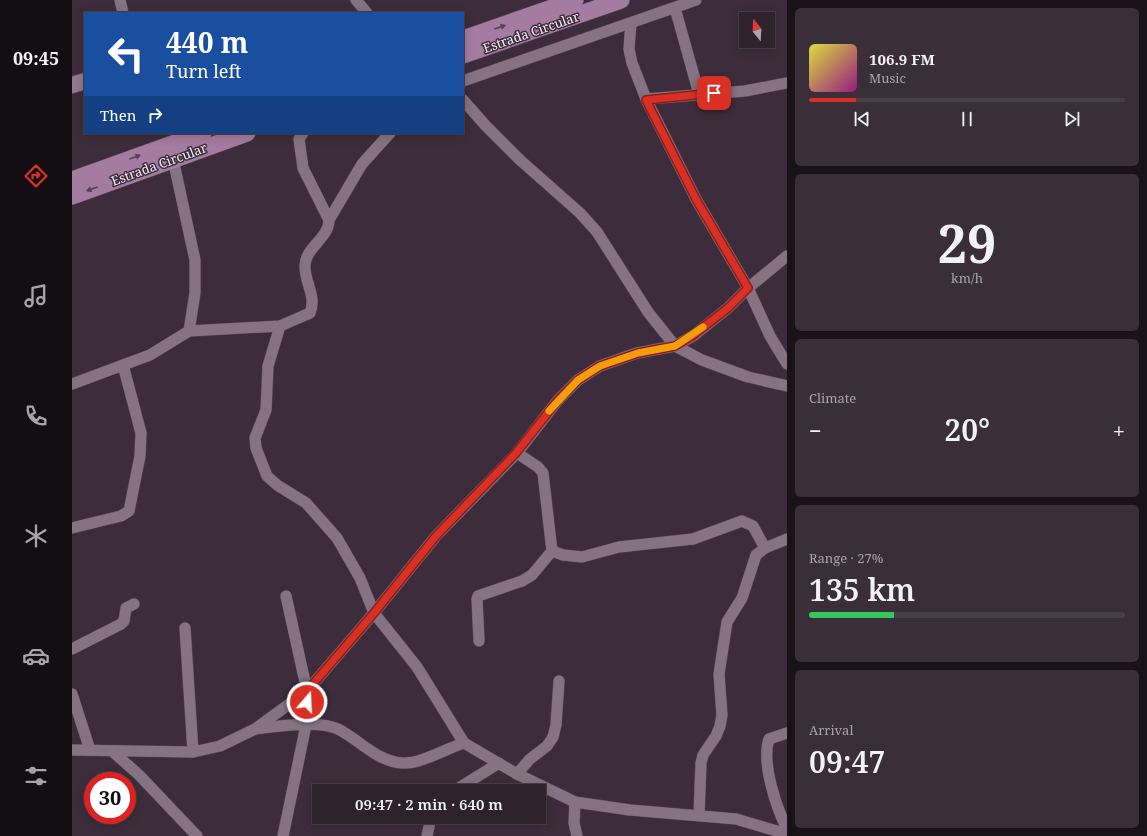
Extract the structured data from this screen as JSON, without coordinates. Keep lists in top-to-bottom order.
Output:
{
  "streets": {
    "main road": ["Estrada Circular"]
  },
  "north": "top",
  "page": {
    "tabs": "09:45",
    "turn": ["440 m", "Turn left"],
    "song": ["106.9 FM", "Music"],
    "then": "Then",
    "tile": [
      ["29", "km/h"],
      "Climate",
      ["Range · 27%", "135 km"],
      ["Arrival", "09:47"]
    ],
    "heat": ["−", "20°", "+"],
    "limit": "30",
    "trip": "09:47 · 2 min · 640 m"
  }
}
